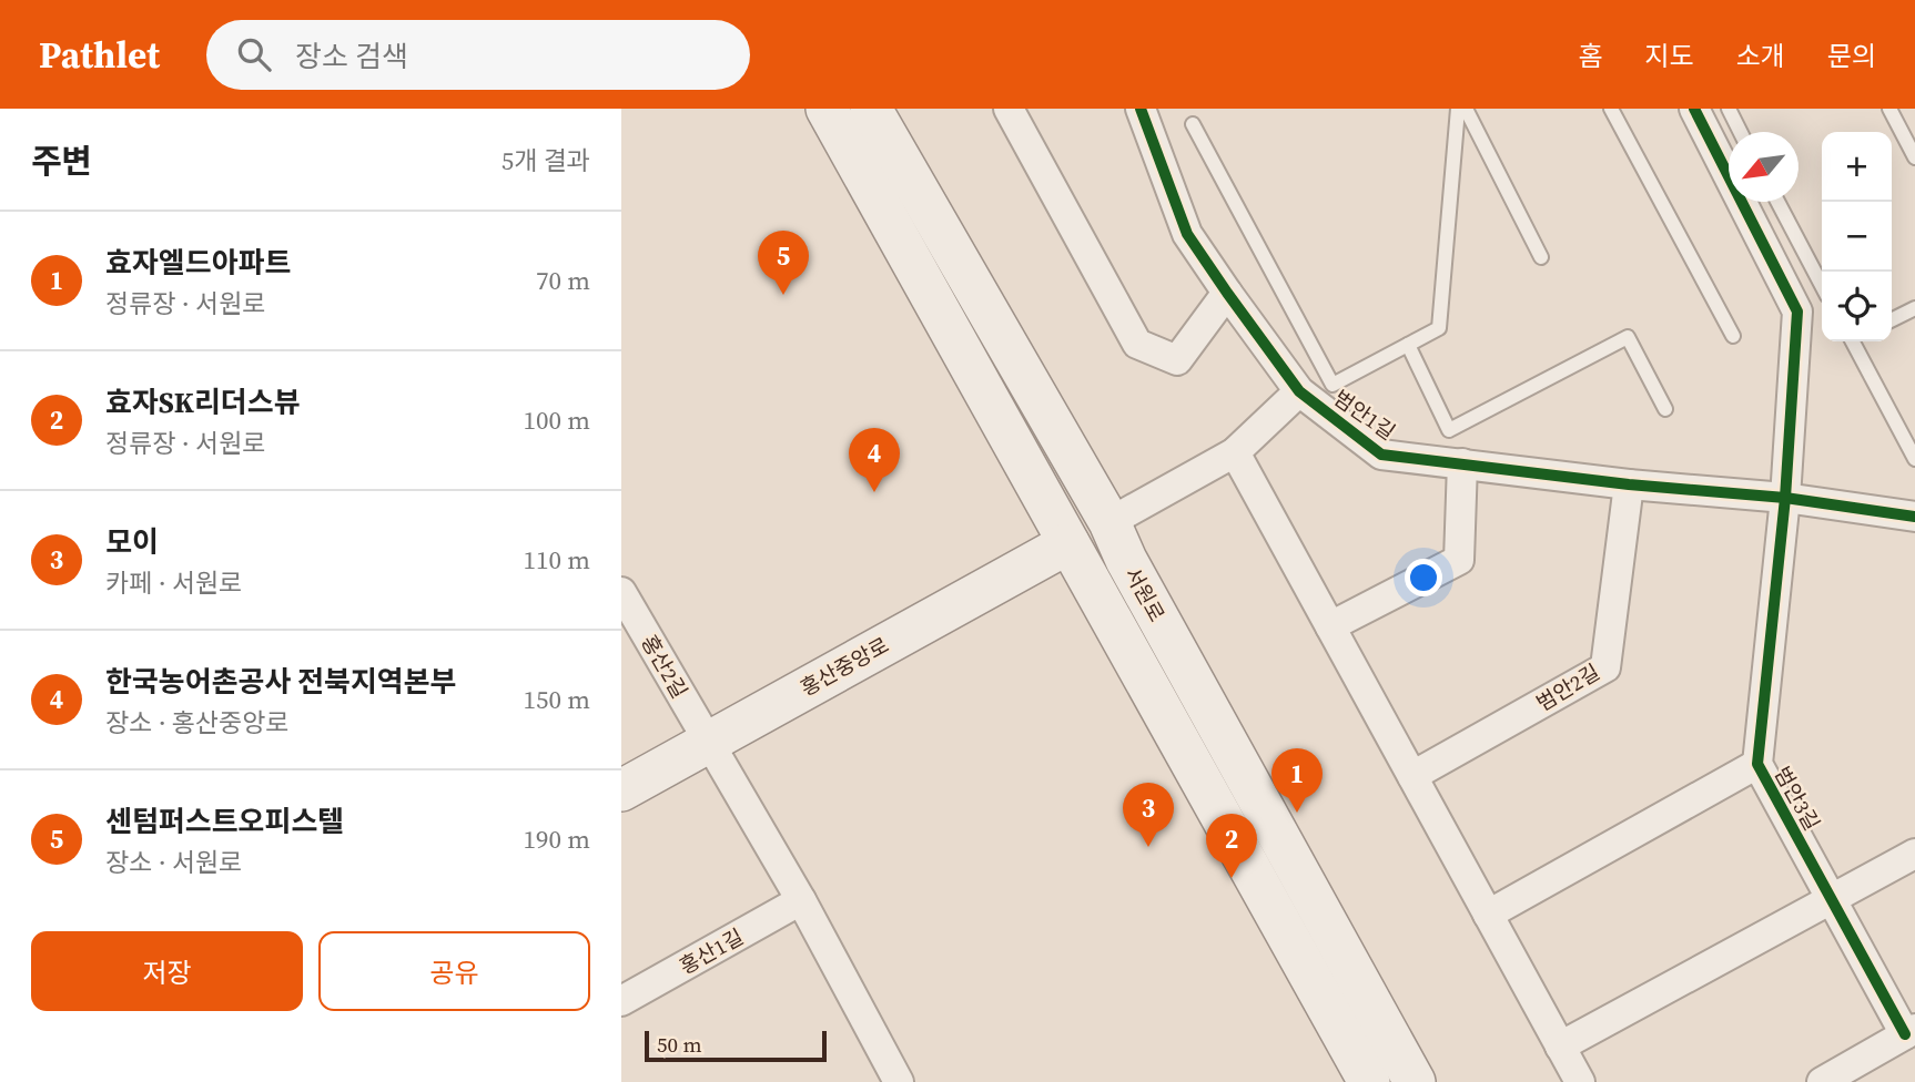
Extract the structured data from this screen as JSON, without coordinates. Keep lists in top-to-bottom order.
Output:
{
  "streets": {
    "main road": ["서원로", "홍산중앙로"],
    "street": [
      "범안1길",
      "홍산2길",
      "범안2길",
      "범안3길",
      "홍산1길"
    ]
  },
  "crossings": [
    ["범안1길", "범안2길"],
    ["범안1길", "범안3길"],
    ["서원로", "홍산중앙로"],
    ["홍산2길", "홍산중앙로"]
  ],
  "scale_bar": "50 m",
  "north": "bottom left",
  "page": {
    "header": "Pathlet",
    "search": "장소 검색",
    "nav": [
      "홈",
      "지도",
      "소개",
      "문의"
    ],
    "heading": ["주변", "5개 결과"],
    "map_buttons": ["+", "−"],
    "list": [
      {
        "mark": "1",
        "name": "효자엘드아파트",
        "note": "정류장 · 서원로",
        "value": "70 m"
      },
      {
        "mark": "2",
        "name": "효자SK리더스뷰",
        "note": "정류장 · 서원로",
        "value": "100 m"
      },
      {
        "mark": "3",
        "name": "모이",
        "note": "카페 · 서원로",
        "value": "110 m"
      },
      {
        "mark": "4",
        "name": "한국농어촌공사 전북지역본부",
        "note": "장소 · 홍산중앙로",
        "value": "150 m"
      },
      {
        "mark": "5",
        "name": "센텀퍼스트오피스텔",
        "note": "장소 · 서원로",
        "value": "190 m"
      }
    ],
    "pins": [
      "5",
      "4",
      "1",
      "3",
      "2"
    ],
    "buttons": ["저장", "공유"],
    "scale": "50 m"
  }
}
